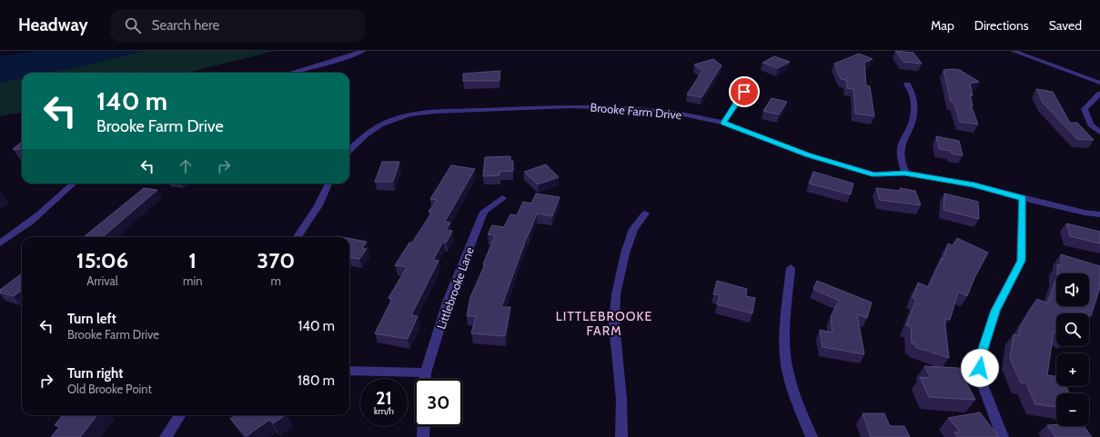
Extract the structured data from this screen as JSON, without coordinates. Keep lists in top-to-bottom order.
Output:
{
  "streets": {
    "street": ["Brooke Farm Drive", "Littlebrooke Lane"]
  },
  "districts": ["LITTLEBROOKE FARM"],
  "page": {
    "header": "Headway",
    "search": "Search here",
    "nav": ["Map", "Directions", "Saved"],
    "turn": ["140 m", "Brooke Farm Drive"],
    "eta": [
      "15:06",
      "Arrival",
      "1",
      "min",
      "370",
      "m"
    ],
    "map_buttons": ["+", "−"],
    "list": [
      {
        "name": "Turn left",
        "note": "Brooke Farm Drive",
        "value": "140 m"
      },
      {
        "name": "Turn right",
        "note": "Old Brooke Point",
        "value": "180 m"
      }
    ],
    "speed": "21 km/h",
    "limit": "30"
  }
}
